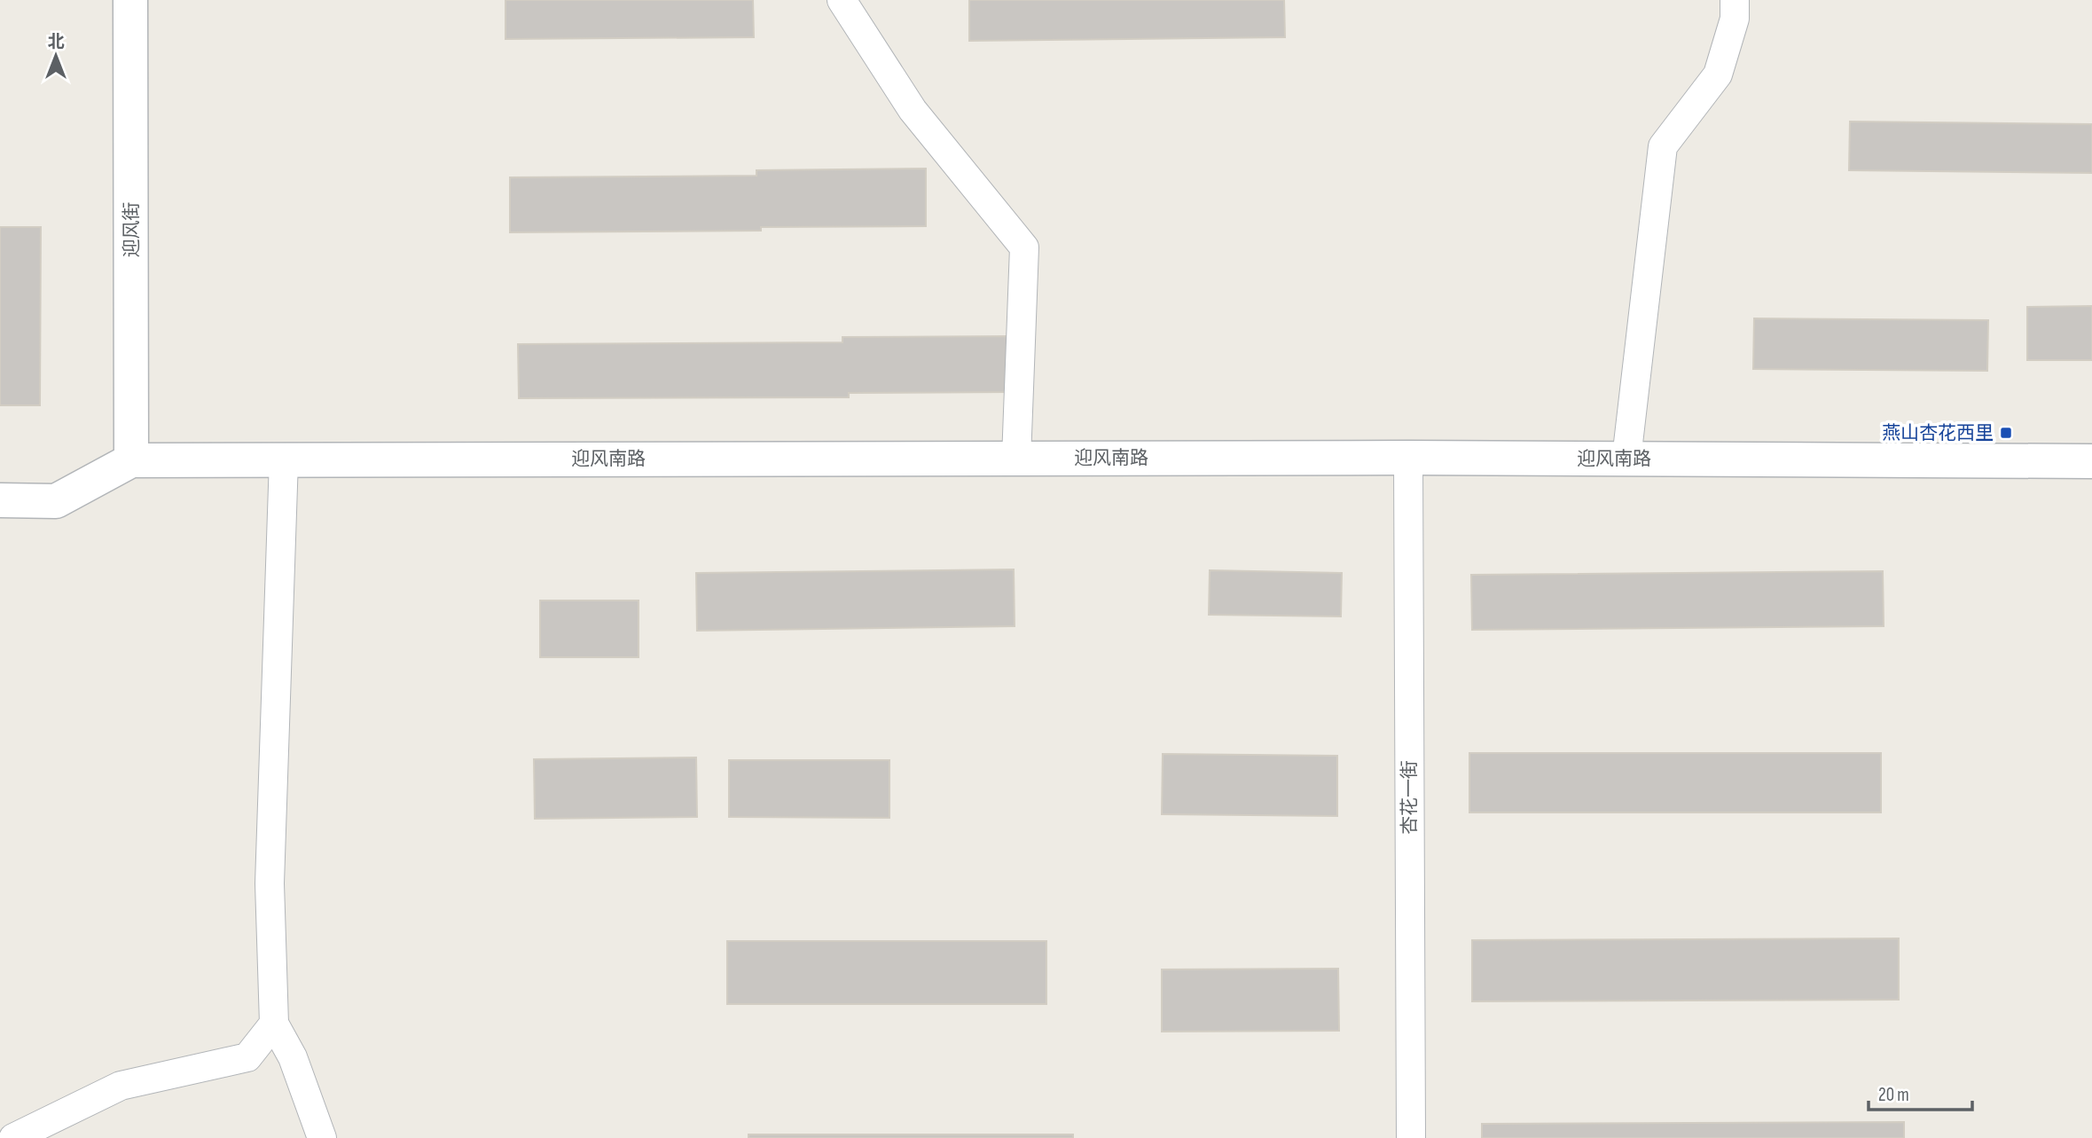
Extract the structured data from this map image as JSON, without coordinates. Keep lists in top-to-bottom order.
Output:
{
  "streets": {
    "street": ["迎风街", "迎风南路", "杏花一街"]
  },
  "crossings": [
    ["迎风街", "迎风南路"],
    ["迎风南路", "杏花一街"]
  ],
  "places": {
    "transit": ["燕山杏花西里"]
  },
  "scale_bar": "20 m",
  "north": "top"
}
